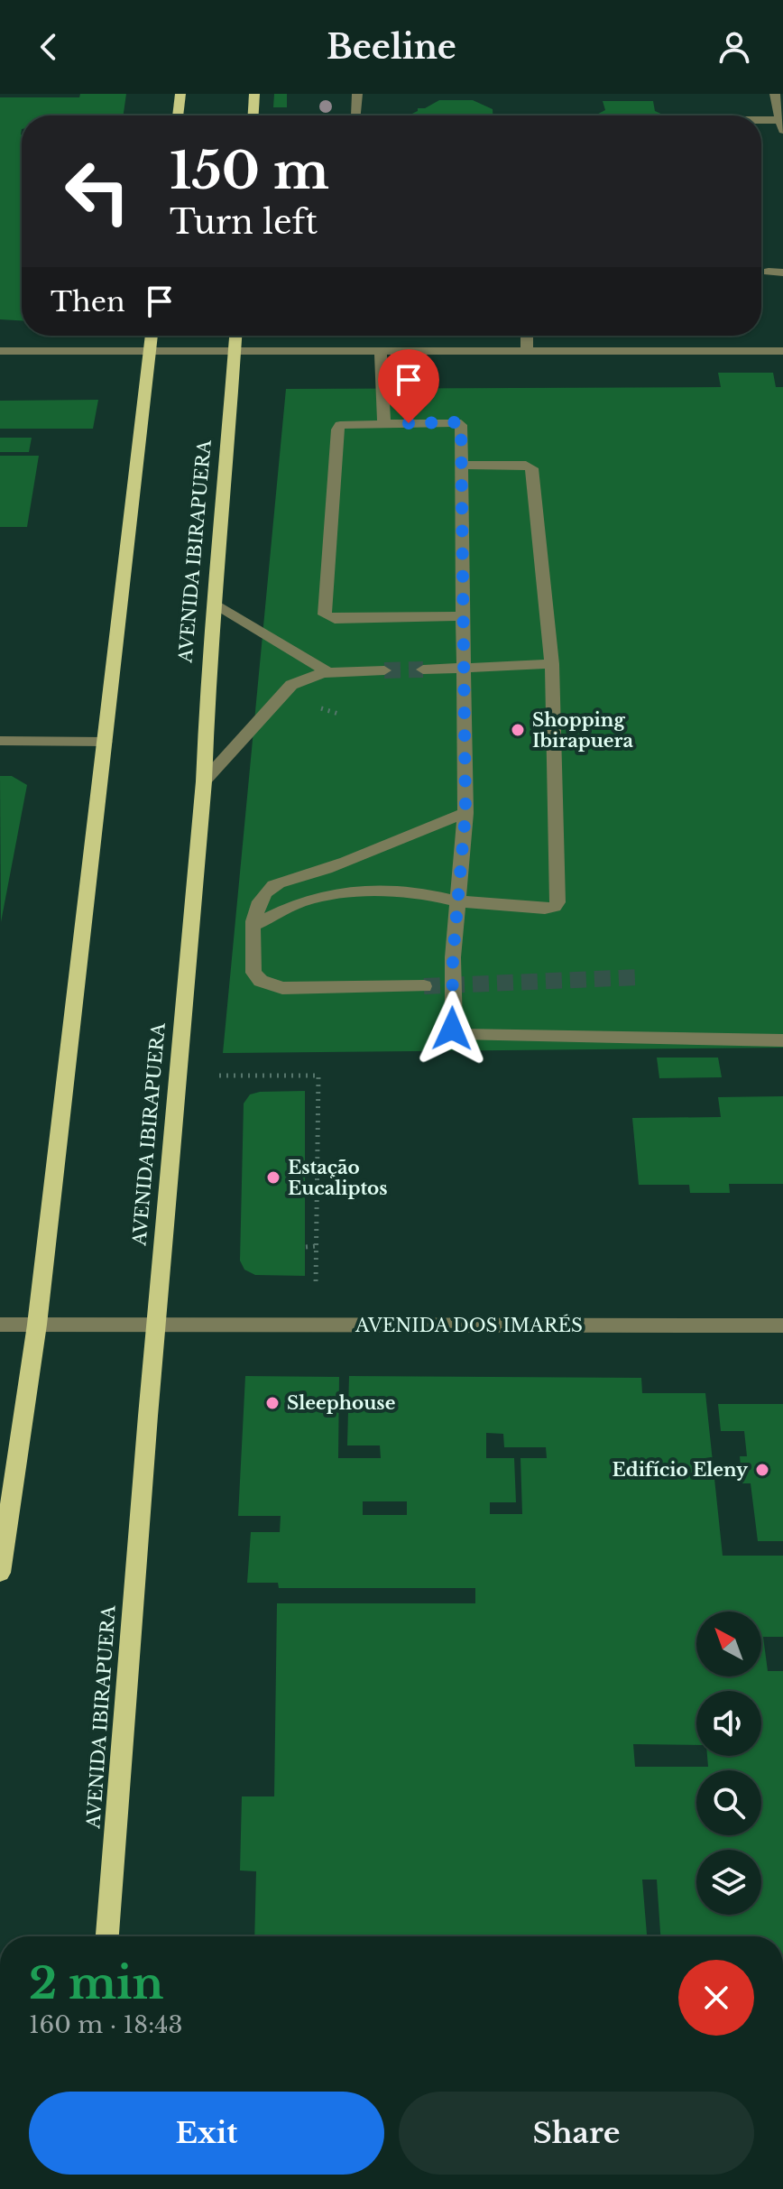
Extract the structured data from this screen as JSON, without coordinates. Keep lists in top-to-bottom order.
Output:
{
  "streets": {
    "main road": ["AVENIDA IBIRAPUERA"],
    "street": ["AVENIDA DOS IMARÉS"]
  },
  "crossings": [
    ["AVENIDA IBIRAPUERA", "AVENIDA DOS IMARÉS"]
  ],
  "places": [
    "Shopping Ibirapuera",
    "Estação Eucaliptos",
    "Sleephouse",
    "Edifício Eleny"
  ],
  "north": "top left",
  "page": {
    "header": "Beeline",
    "turn": ["150 m", "Turn left"],
    "then": "Then",
    "heading": ["2 min", "160 m · 18:43"],
    "buttons": ["Exit", "Share"]
  }
}
